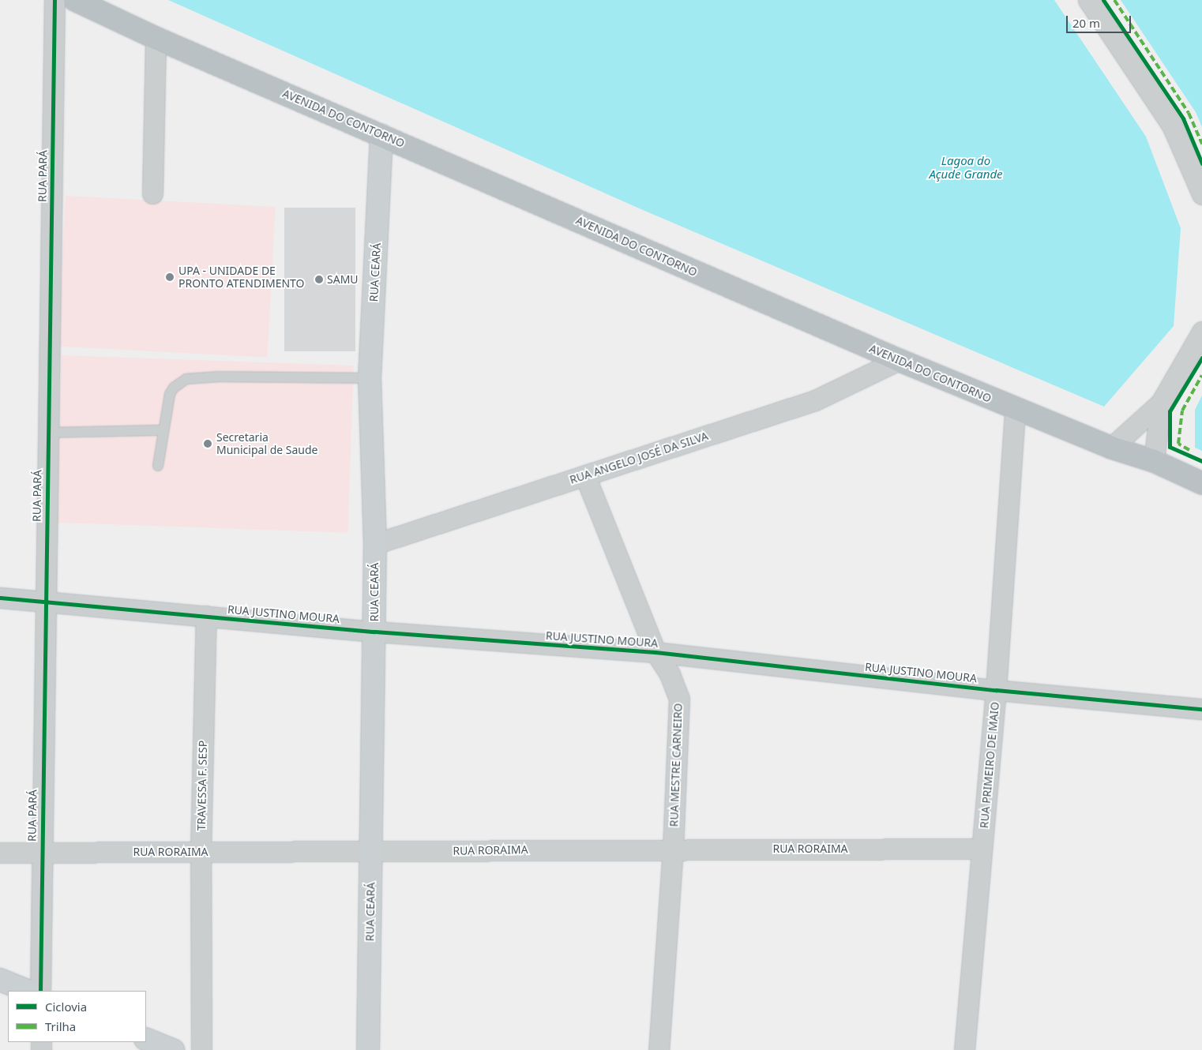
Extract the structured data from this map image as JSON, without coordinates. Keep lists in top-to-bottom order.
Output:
{
  "streets": {
    "highway": ["AVENIDA DO CONTORNO"],
    "street": [
      "RUA PARÁ",
      "RUA CEARÁ",
      "RUA ANGELO JOSÉ DA SILVA",
      "RUA JUSTINO MOURA",
      "RUA MESTRE CARNEIRO",
      "RUA PRIMEIRO DE MAIO",
      "TRAVESSA F. SESP",
      "RUA RORAIMA"
    ]
  },
  "crossings": [
    ["AVENIDA DO CONTORNO", "RUA CEARÁ"],
    ["AVENIDA DO CONTORNO", "RUA ANGELO JOSÉ DA SILVA"],
    ["AVENIDA DO CONTORNO", "RUA PRIMEIRO DE MAIO"],
    ["RUA PARÁ", "RUA JUSTINO MOURA"],
    ["RUA PARÁ", "RUA RORAIMA"],
    ["RUA CEARÁ", "RUA ANGELO JOSÉ DA SILVA"],
    ["RUA CEARÁ", "RUA JUSTINO MOURA"],
    ["RUA CEARÁ", "RUA RORAIMA"],
    ["RUA ANGELO JOSÉ DA SILVA", "RUA MESTRE CARNEIRO"],
    ["RUA JUSTINO MOURA", "RUA MESTRE CARNEIRO"],
    ["RUA JUSTINO MOURA", "RUA PRIMEIRO DE MAIO"],
    ["RUA JUSTINO MOURA", "TRAVESSA F. SESP"],
    ["RUA MESTRE CARNEIRO", "RUA RORAIMA"],
    ["RUA PRIMEIRO DE MAIO", "RUA RORAIMA"],
    ["TRAVESSA F. SESP", "RUA RORAIMA"]
  ],
  "water": ["Lagoa do Açude Grande"],
  "places": ["UPA - UNIDADE DE PRONTO ATENDIMENTO", "SAMU", "Secretaria Municipal de Saude"],
  "legend": ["Ciclovia", "Trilha"],
  "scale_bar": "20 m"
}
